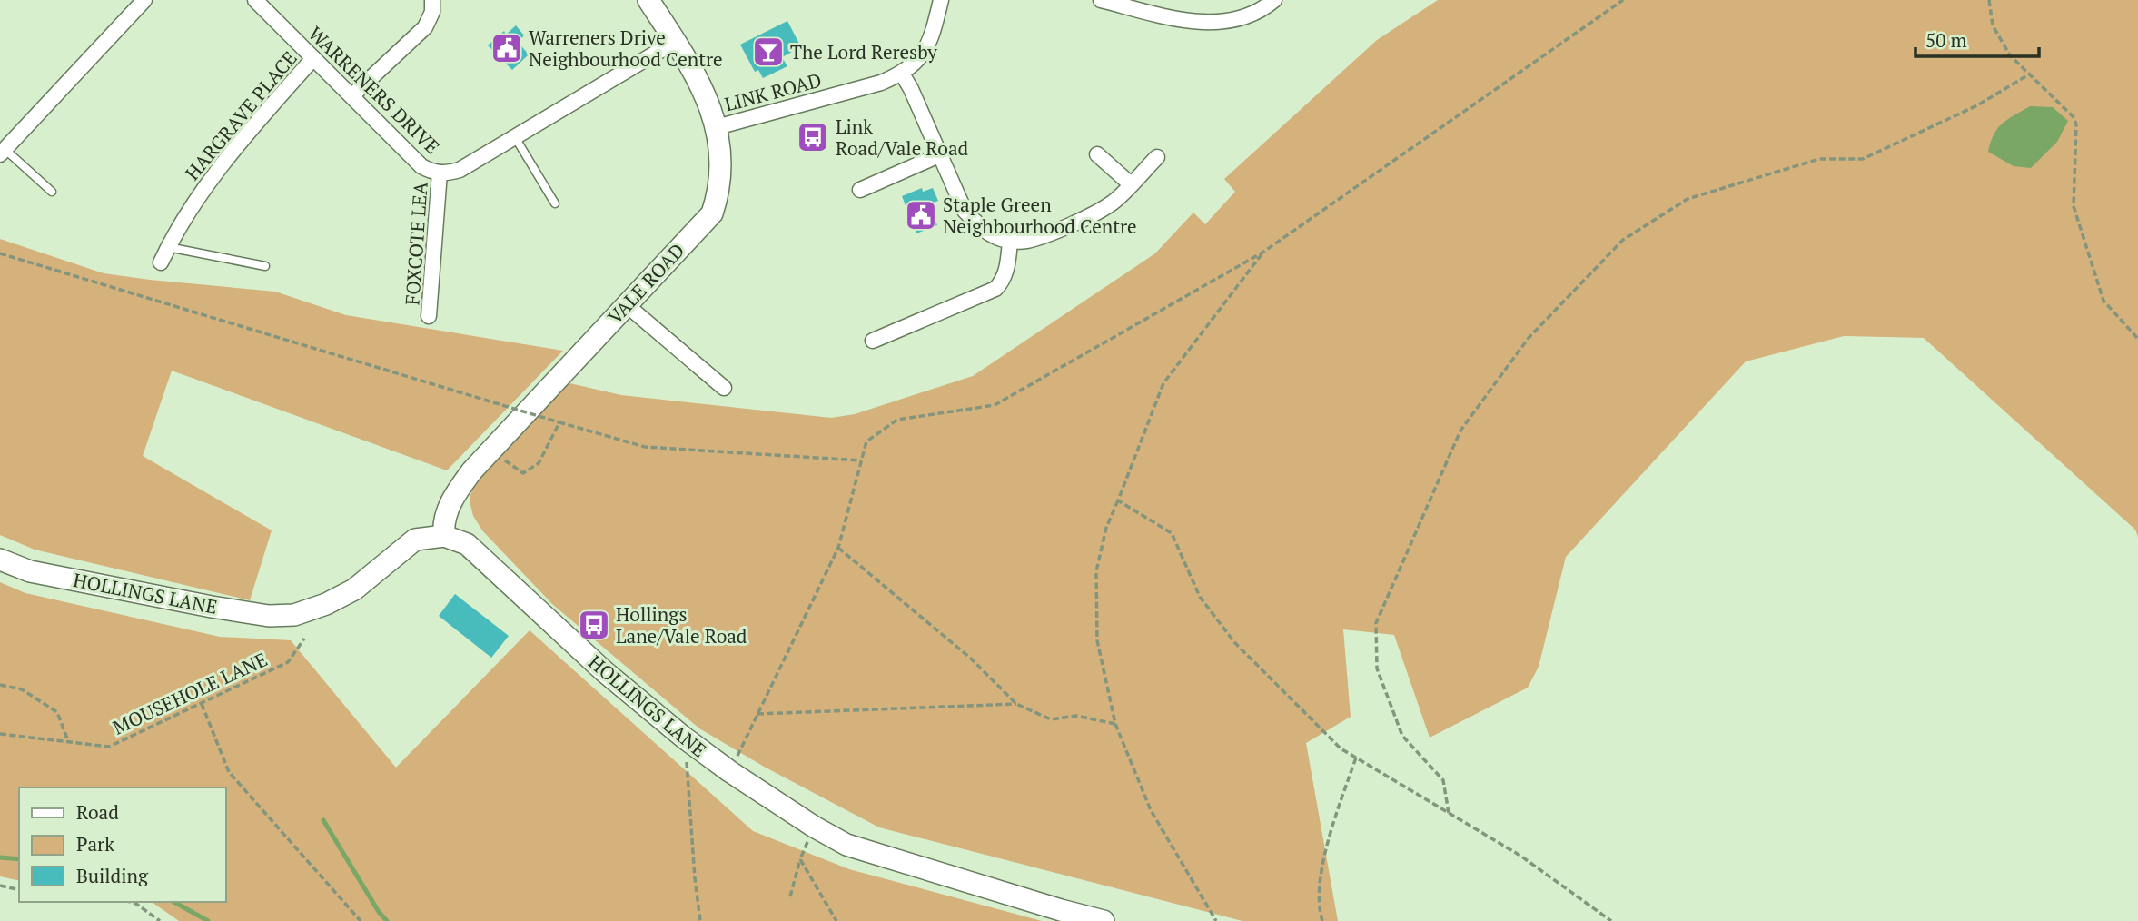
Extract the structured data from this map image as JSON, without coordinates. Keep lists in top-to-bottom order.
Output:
{
  "streets": {
    "street": [
      "WARRENERS DRIVE",
      "LINK ROAD",
      "HARGRAVE PLACE",
      "FOXCOTE LEA",
      "VALE ROAD",
      "HOLLINGS LANE"
    ],
    "path": ["MOUSEHOLE LANE"]
  },
  "crossings": [
    ["WARRENERS DRIVE", "HARGRAVE PLACE"],
    ["WARRENERS DRIVE", "FOXCOTE LEA"],
    ["WARRENERS DRIVE", "VALE ROAD"],
    ["LINK ROAD", "VALE ROAD"],
    ["VALE ROAD", "HOLLINGS LANE"]
  ],
  "places": {
    "public building": ["Warreners Drive Neighbourhood Centre", "Staple Green Neighbourhood Centre"],
    "bar": ["The Lord Reresby"],
    "bus stop": ["Link Road/Vale Road", "Hollings Lane/Vale Road"]
  },
  "legend": ["Road", "Park", "Building"],
  "scale_bar": "50 m"
}
